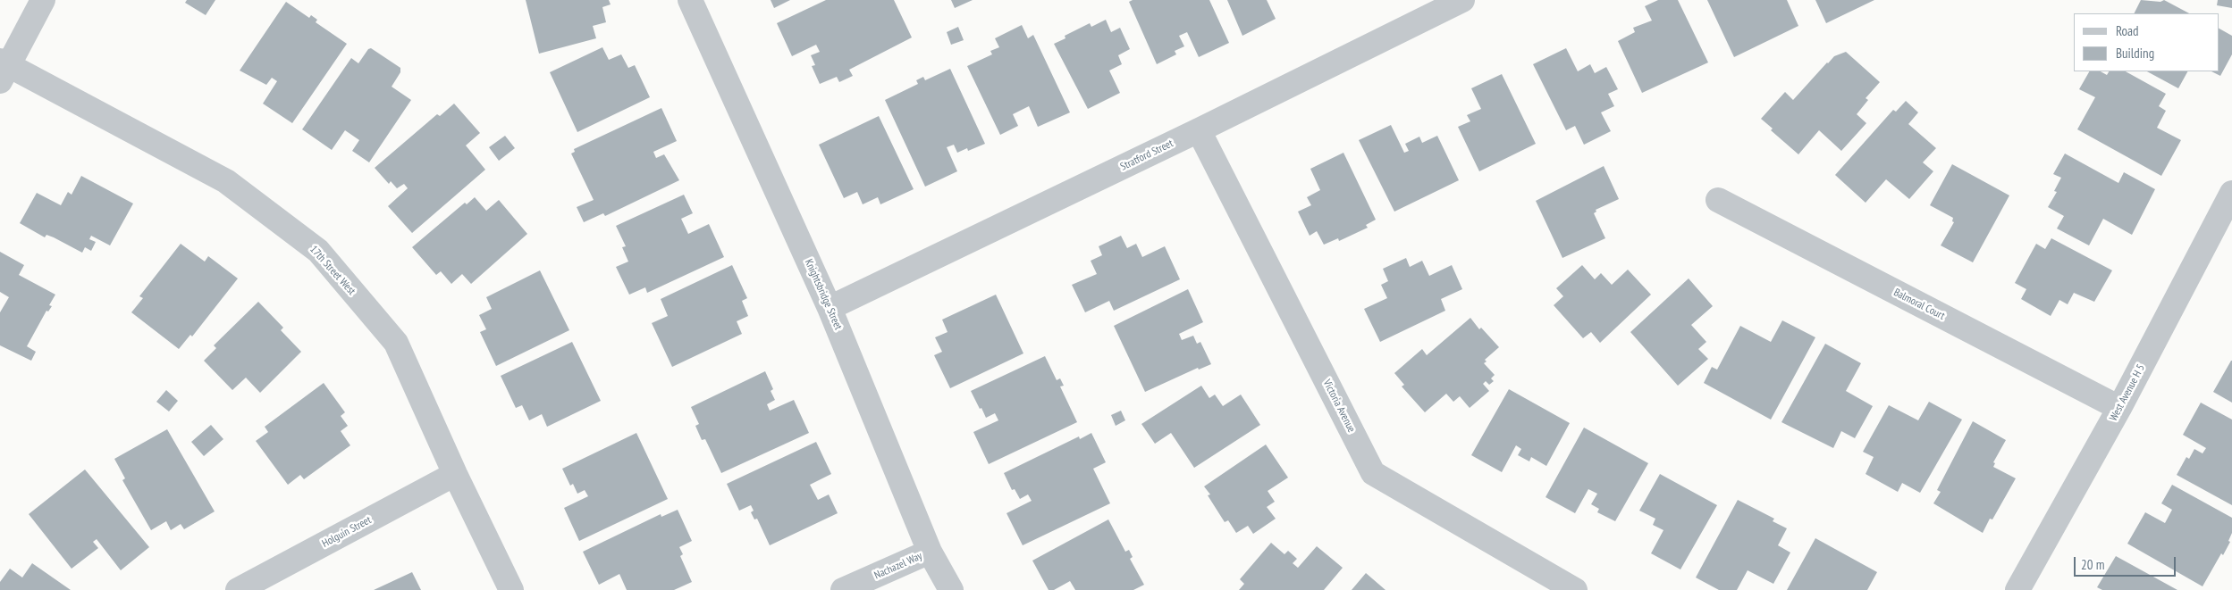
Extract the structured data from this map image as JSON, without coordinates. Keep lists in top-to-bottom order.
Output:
{
  "streets": {
    "street": [
      "Stratford Street",
      "17th Street West",
      "Knightsbridge Street",
      "Balmoral Court",
      "West Avenue H 5",
      "Victoria Avenue",
      "Holguin Street",
      "Nachazel Way"
    ]
  },
  "crossings": [
    ["Stratford Street", "Knightsbridge Street"],
    ["Stratford Street", "Victoria Avenue"],
    ["17th Street West", "Holguin Street"],
    ["Knightsbridge Street", "Nachazel Way"],
    ["Balmoral Court", "West Avenue H 5"]
  ],
  "legend": ["Road", "Building"],
  "scale_bar": "20 m"
}
